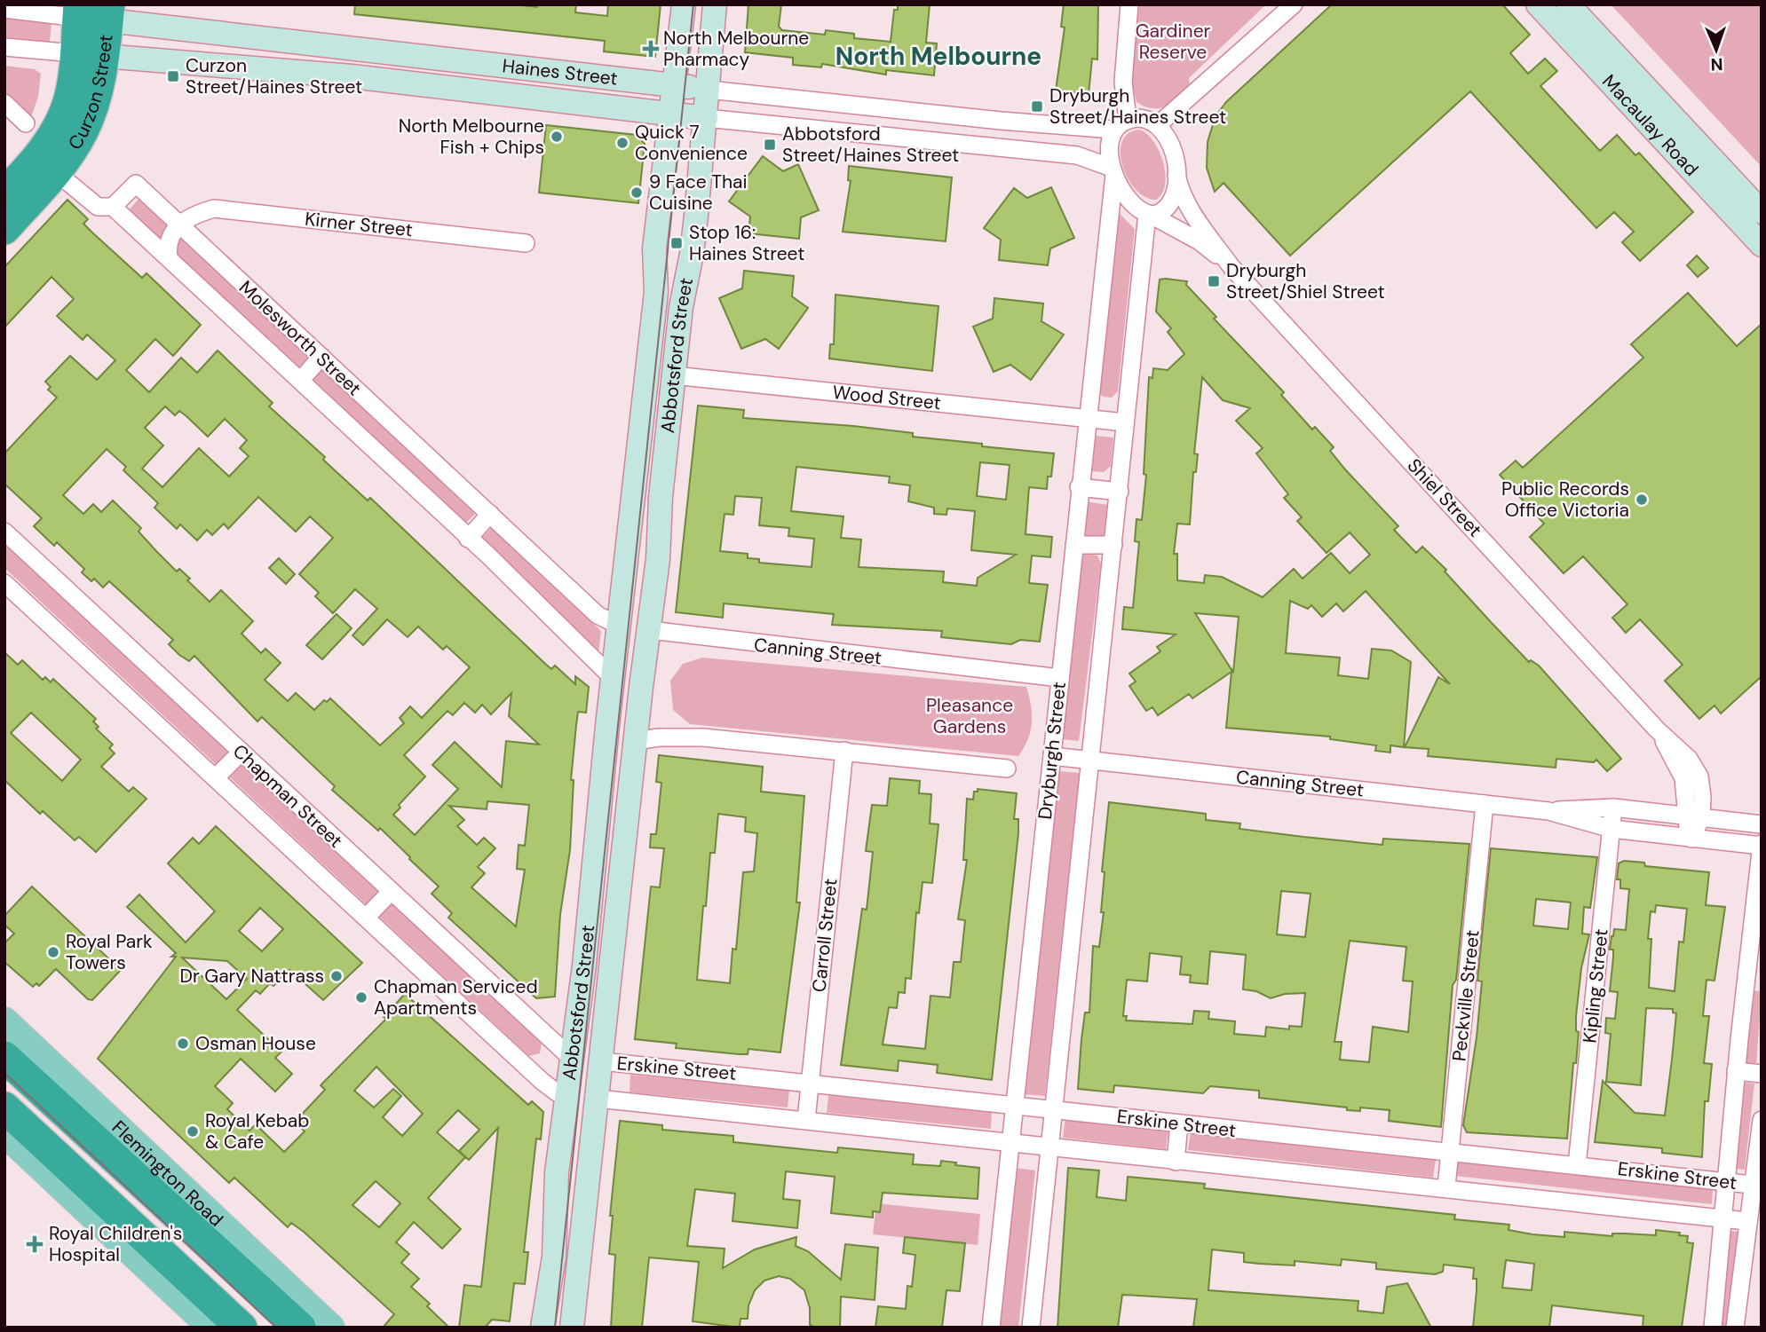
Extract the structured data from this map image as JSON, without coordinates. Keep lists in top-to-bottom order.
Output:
{
  "streets": {
    "highway": ["Curzon Street", "Flemington Road"],
    "street": [
      "Haines Street",
      "Macaulay Road",
      "Kirner Street",
      "Molesworth Street",
      "Abbotsford Street",
      "Wood Street",
      "Shiel Street",
      "Canning Street",
      "Dryburgh Street",
      "Chapman Street",
      "Carroll Street",
      "Kipling Street",
      "Peckville Street",
      "Erskine Street"
    ]
  },
  "crossings": [
    ["Haines Street", "Curzon Street"],
    ["Haines Street", "Abbotsford Street"],
    ["Haines Street", "Shiel Street"],
    ["Haines Street", "Dryburgh Street"],
    ["Curzon Street", "Molesworth Street"],
    ["Kirner Street", "Molesworth Street"],
    ["Molesworth Street", "Abbotsford Street"],
    ["Abbotsford Street", "Wood Street"],
    ["Abbotsford Street", "Canning Street"],
    ["Abbotsford Street", "Chapman Street"],
    ["Abbotsford Street", "Erskine Street"],
    ["Wood Street", "Dryburgh Street"],
    ["Shiel Street", "Canning Street"],
    ["Shiel Street", "Dryburgh Street"],
    ["Canning Street", "Dryburgh Street"],
    ["Canning Street", "Kipling Street"],
    ["Canning Street", "Peckville Street"],
    ["Dryburgh Street", "Erskine Street"],
    ["Carroll Street", "Erskine Street"],
    ["Kipling Street", "Erskine Street"],
    ["Peckville Street", "Erskine Street"]
  ],
  "districts": ["North Melbourne"],
  "parks": ["Gardiner Reserve", "Pleasance Gardens"],
  "places": {
    "health": ["North Melbourne Pharmacy", "Royal Children's Hospital"],
    "transit": [
      "Curzon Street/Haines Street",
      "Dryburgh Street/Haines Street",
      "Abbotsford Street/Haines Street",
      "Stop 16: Haines Street",
      "Dryburgh Street/Shiel Street"
    ],
    "other": [
      "North Melbourne Fish + Chips",
      "Quick 7 Convenience",
      "9 Face Thai Cuisine",
      "Public Records Office Victoria",
      "Royal Park Towers",
      "Dr Gary Nattrass",
      "Chapman Serviced Apartments",
      "Osman House",
      "Royal Kebab & Cafe"
    ]
  },
  "north": "bottom"
}
